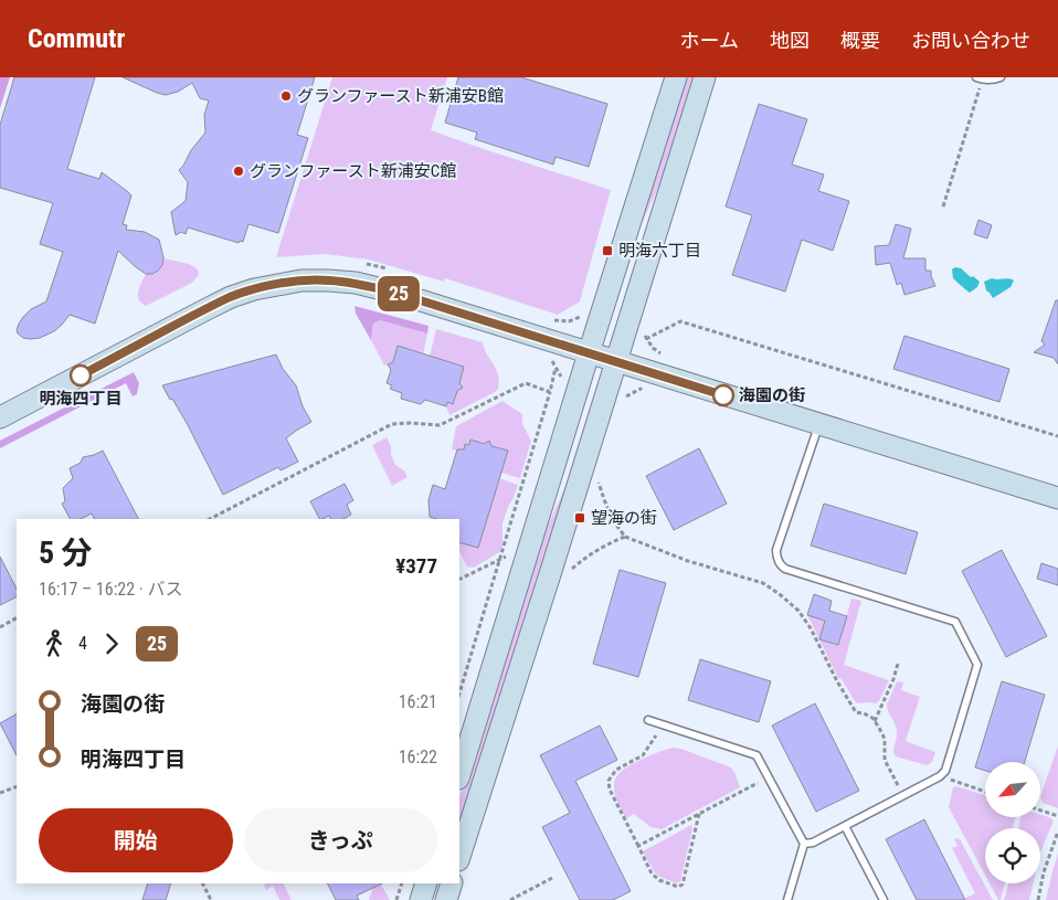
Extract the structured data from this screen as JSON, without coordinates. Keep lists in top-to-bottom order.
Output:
{
  "places": {
    "other": [
      "グランファースト新浦安B館",
      "グランファースト新浦安C館",
      "明海四丁目",
      "海園の街"
    ],
    "transit": ["明海六丁目", "望海の街"]
  },
  "lines": ["bus line 25"],
  "north": "bottom left",
  "page": {
    "header": "Commutr",
    "nav": [
      "ホーム",
      "地図",
      "概要",
      "お問い合わせ"
    ],
    "on_map": "25",
    "heading": ["5 分", "16:17 – 16:22 · バス", "¥377"],
    "legs": ["4", "25"],
    "list": [
      {
        "name": "海園の街",
        "value": "16:21"
      },
      {
        "name": "明海四丁目",
        "value": "16:22"
      }
    ],
    "buttons": ["開始", "きっぷ"]
  }
}
